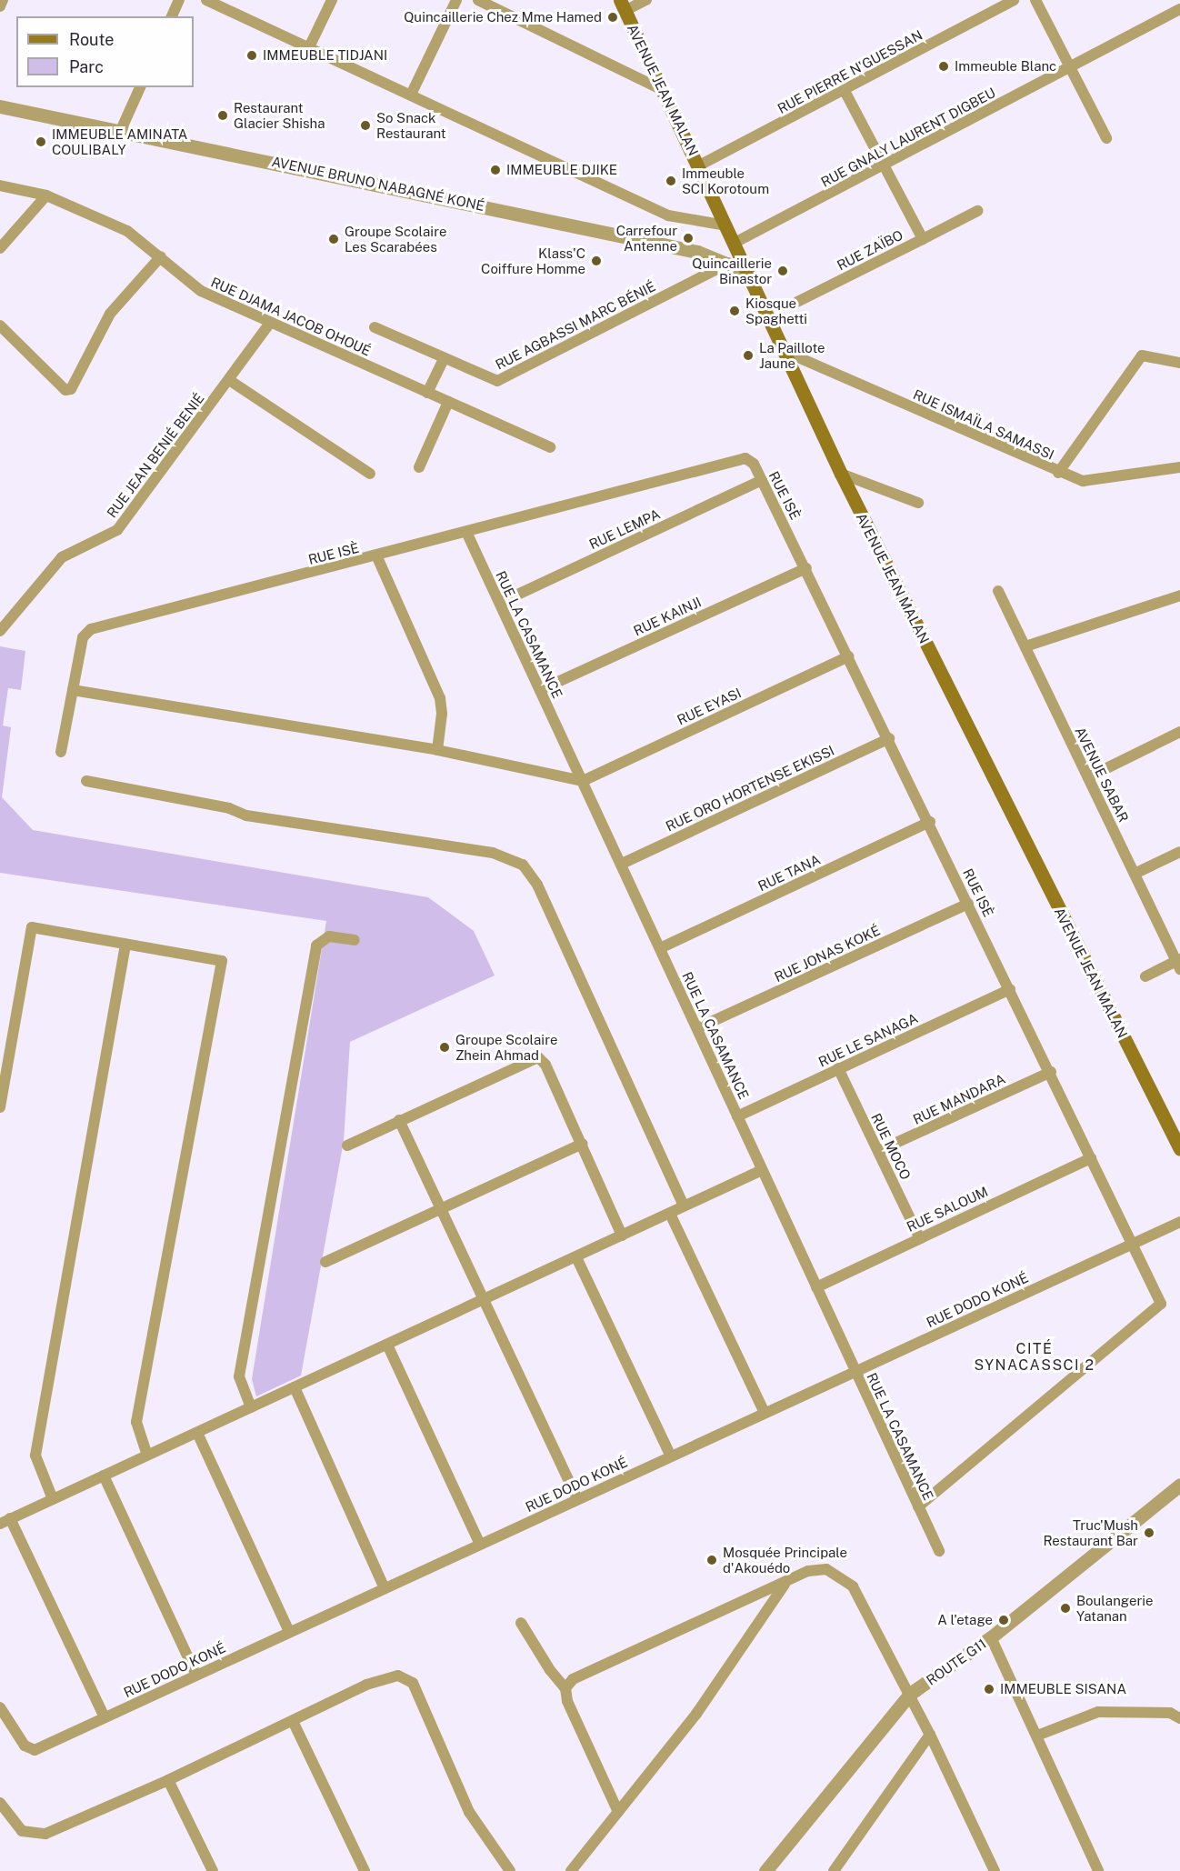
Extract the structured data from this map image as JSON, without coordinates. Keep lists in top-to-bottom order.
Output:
{
  "streets": {
    "main road": ["AVENUE JEAN MALAN"],
    "street": [
      "RUE PIERRE N'GUESSAN",
      "RUE GNALY LAURENT DIGBEU",
      "AVENUE BRUNO NABAGNÉ KONÉ",
      "RUE ZAÏBO",
      "RUE DJAMA JACOB OHOUÉ",
      "RUE AGBASSI MARC BÉNIÉ",
      "RUE ISMAÏLA SAMASSI",
      "RUE JEAN BENIÉ BENIÉ",
      "RUE ISÈ",
      "RUE LEMPA",
      "RUE KAINJI",
      "RUE LA CASAMANCE",
      "RUE EYASI",
      "AVENUE SABAR",
      "RUE ORO HORTENSE EKISSI",
      "RUE TANA",
      "RUE JONAS KOKÉ",
      "RUE LE SANAGA",
      "RUE MANDARA",
      "RUE MOCO",
      "RUE SALOUM",
      "RUE DODO KONÉ",
      "ROUTE G11"
    ]
  },
  "crossings": [
    ["RUE PIERRE N'GUESSAN", "AVENUE JEAN MALAN"],
    ["RUE PIERRE N'GUESSAN", "RUE ZAÏBO"],
    ["AVENUE JEAN MALAN", "RUE GNALY LAURENT DIGBEU"],
    ["AVENUE JEAN MALAN", "AVENUE BRUNO NABAGNÉ KONÉ"],
    ["AVENUE JEAN MALAN", "RUE ISMAÏLA SAMASSI"],
    ["RUE GNALY LAURENT DIGBEU", "RUE ZAÏBO"],
    ["AVENUE BRUNO NABAGNÉ KONÉ", "RUE AGBASSI MARC BÉNIÉ"],
    ["RUE DJAMA JACOB OHOUÉ", "RUE JEAN BENIÉ BENIÉ"],
    ["RUE ISÈ", "RUE LEMPA"],
    ["RUE ISÈ", "RUE KAINJI"],
    ["RUE ISÈ", "RUE LA CASAMANCE"],
    ["RUE ISÈ", "RUE EYASI"],
    ["RUE ISÈ", "RUE ORO HORTENSE EKISSI"],
    ["RUE ISÈ", "RUE TANA"],
    ["RUE ISÈ", "RUE JONAS KOKÉ"],
    ["RUE ISÈ", "RUE LE SANAGA"],
    ["RUE ISÈ", "RUE MANDARA"],
    ["RUE ISÈ", "RUE SALOUM"],
    ["RUE ISÈ", "RUE DODO KONÉ"],
    ["RUE LEMPA", "RUE LA CASAMANCE"],
    ["RUE KAINJI", "RUE LA CASAMANCE"],
    ["RUE LA CASAMANCE", "RUE EYASI"],
    ["RUE LA CASAMANCE", "RUE ORO HORTENSE EKISSI"],
    ["RUE LA CASAMANCE", "RUE TANA"],
    ["RUE LA CASAMANCE", "RUE JONAS KOKÉ"],
    ["RUE LA CASAMANCE", "RUE LE SANAGA"],
    ["RUE LA CASAMANCE", "RUE SALOUM"],
    ["RUE LA CASAMANCE", "RUE DODO KONÉ"],
    ["RUE LE SANAGA", "RUE MOCO"],
    ["RUE MANDARA", "RUE MOCO"],
    ["RUE MOCO", "RUE SALOUM"]
  ],
  "districts": ["CITÉ SYNACASSCI 2"],
  "places": [
    "Quincaillerie Chez Mme Hamed",
    "IMMEUBLE TIDJANI",
    "Immeuble Blanc",
    "Restaurant Glacier Shisha",
    "So Snack Restaurant",
    "IMMEUBLE AMINATA COULIBALY",
    "IMMEUBLE DJIKE",
    "Immeuble SCI Korotoum",
    "Carrefour Antenne",
    "Groupe Scolaire Les Scarabées",
    "Klass'C Coiffure Homme",
    "Quincaillerie Binastor",
    "Kiosque Spaghetti",
    "La Paillote Jaune",
    "Groupe Scolaire Zhein Ahmad",
    "Truc'Mush Restaurant Bar",
    "Mosquée Principale d'Akouédo",
    "Boulangerie Yatanan",
    "A l'etage",
    "IMMEUBLE SISANA"
  ],
  "legend": ["Route", "Parc"]
}
